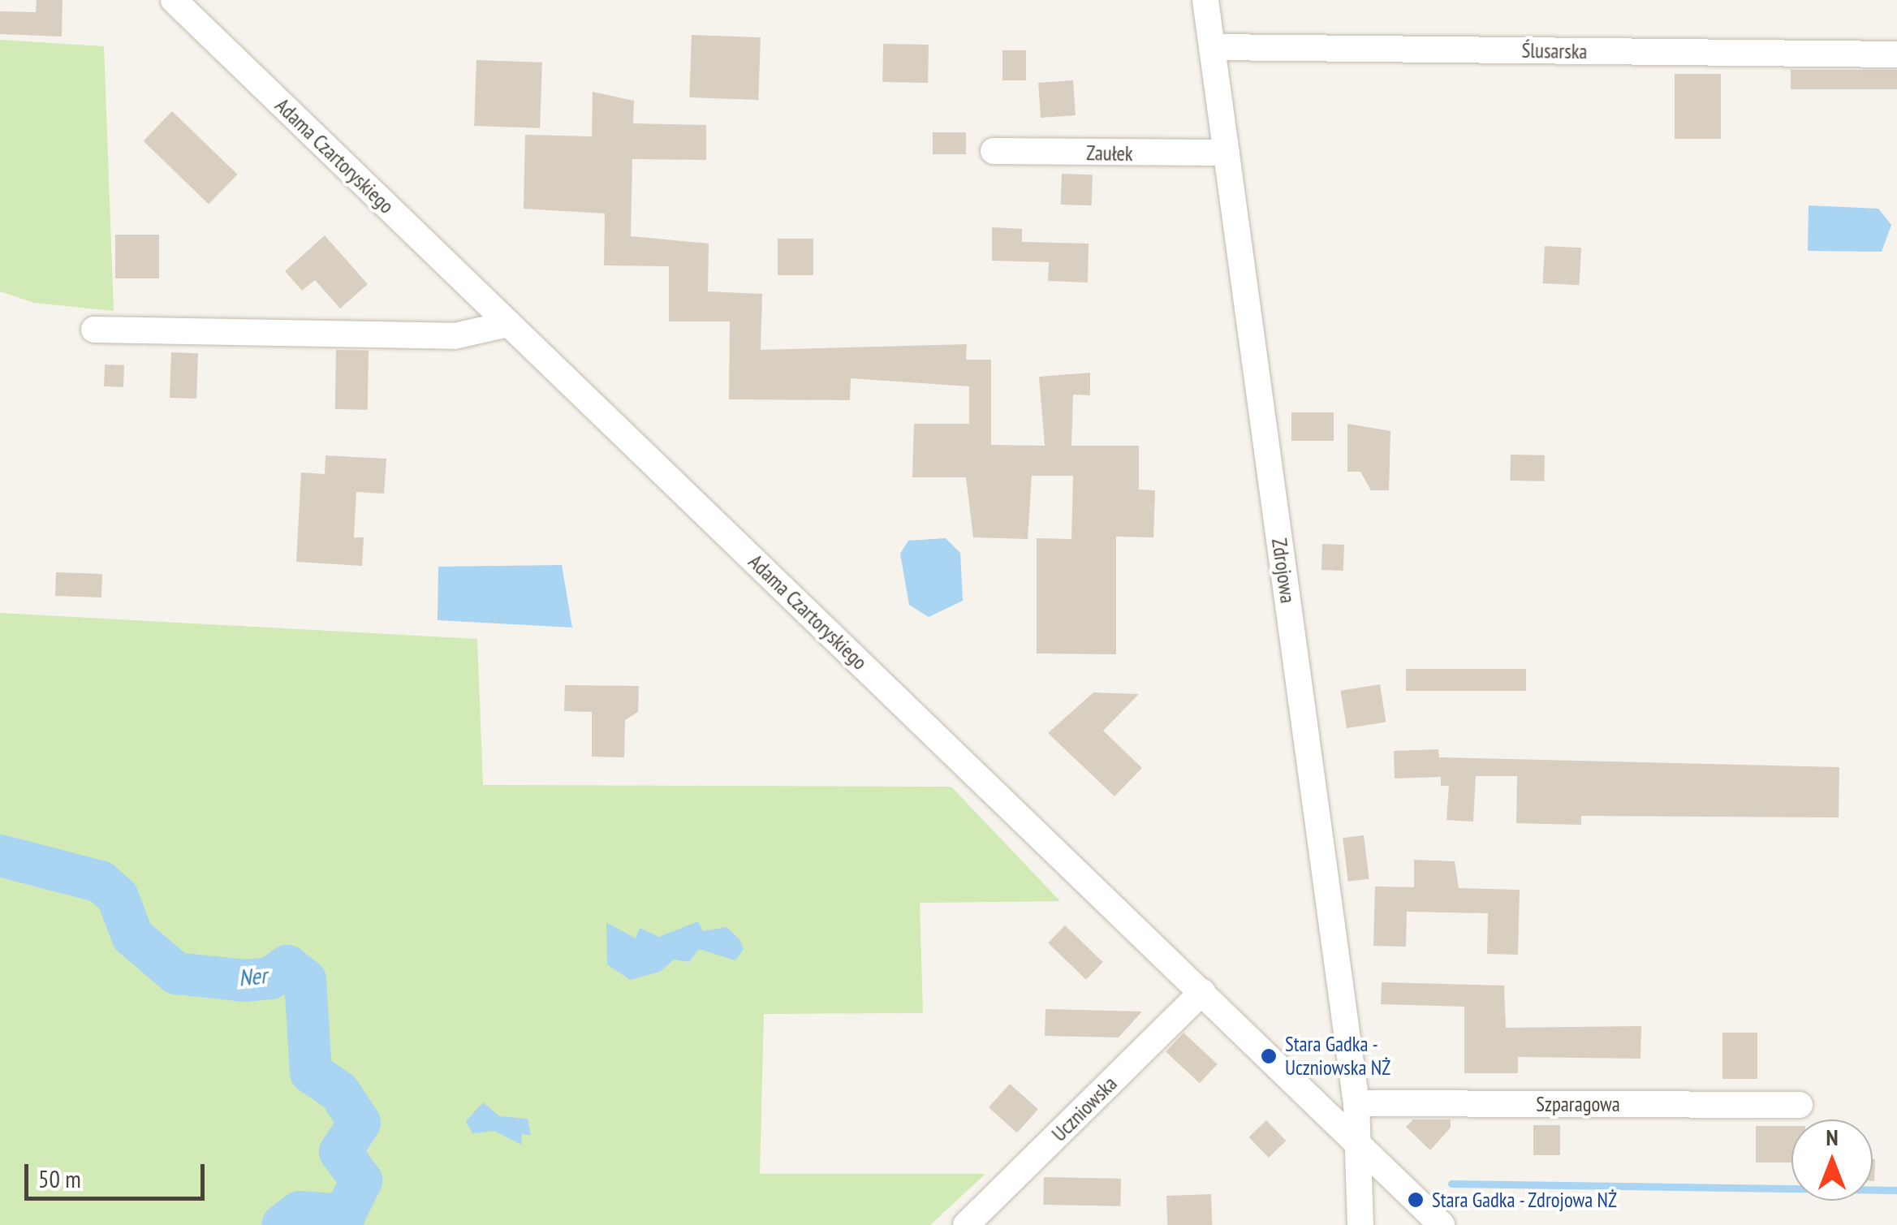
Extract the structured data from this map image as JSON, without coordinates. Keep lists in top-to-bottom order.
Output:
{
  "streets": {
    "street": [
      "Ślusarska",
      "Zaułek",
      "Adama Czartoryskiego",
      "Zdrojowa",
      "Szparagowa",
      "Uczniowska"
    ]
  },
  "crossings": [
    ["Ślusarska", "Zdrojowa"],
    ["Zaułek", "Zdrojowa"],
    ["Adama Czartoryskiego", "Zdrojowa"],
    ["Adama Czartoryskiego", "Uczniowska"],
    ["Zdrojowa", "Szparagowa"]
  ],
  "water": ["Ner"],
  "places": ["Stara Gadka - Uczniowska NŻ", "Stara Gadka - Zdrojowa NŻ"],
  "scale_bar": "50 m",
  "north": "top"
}
